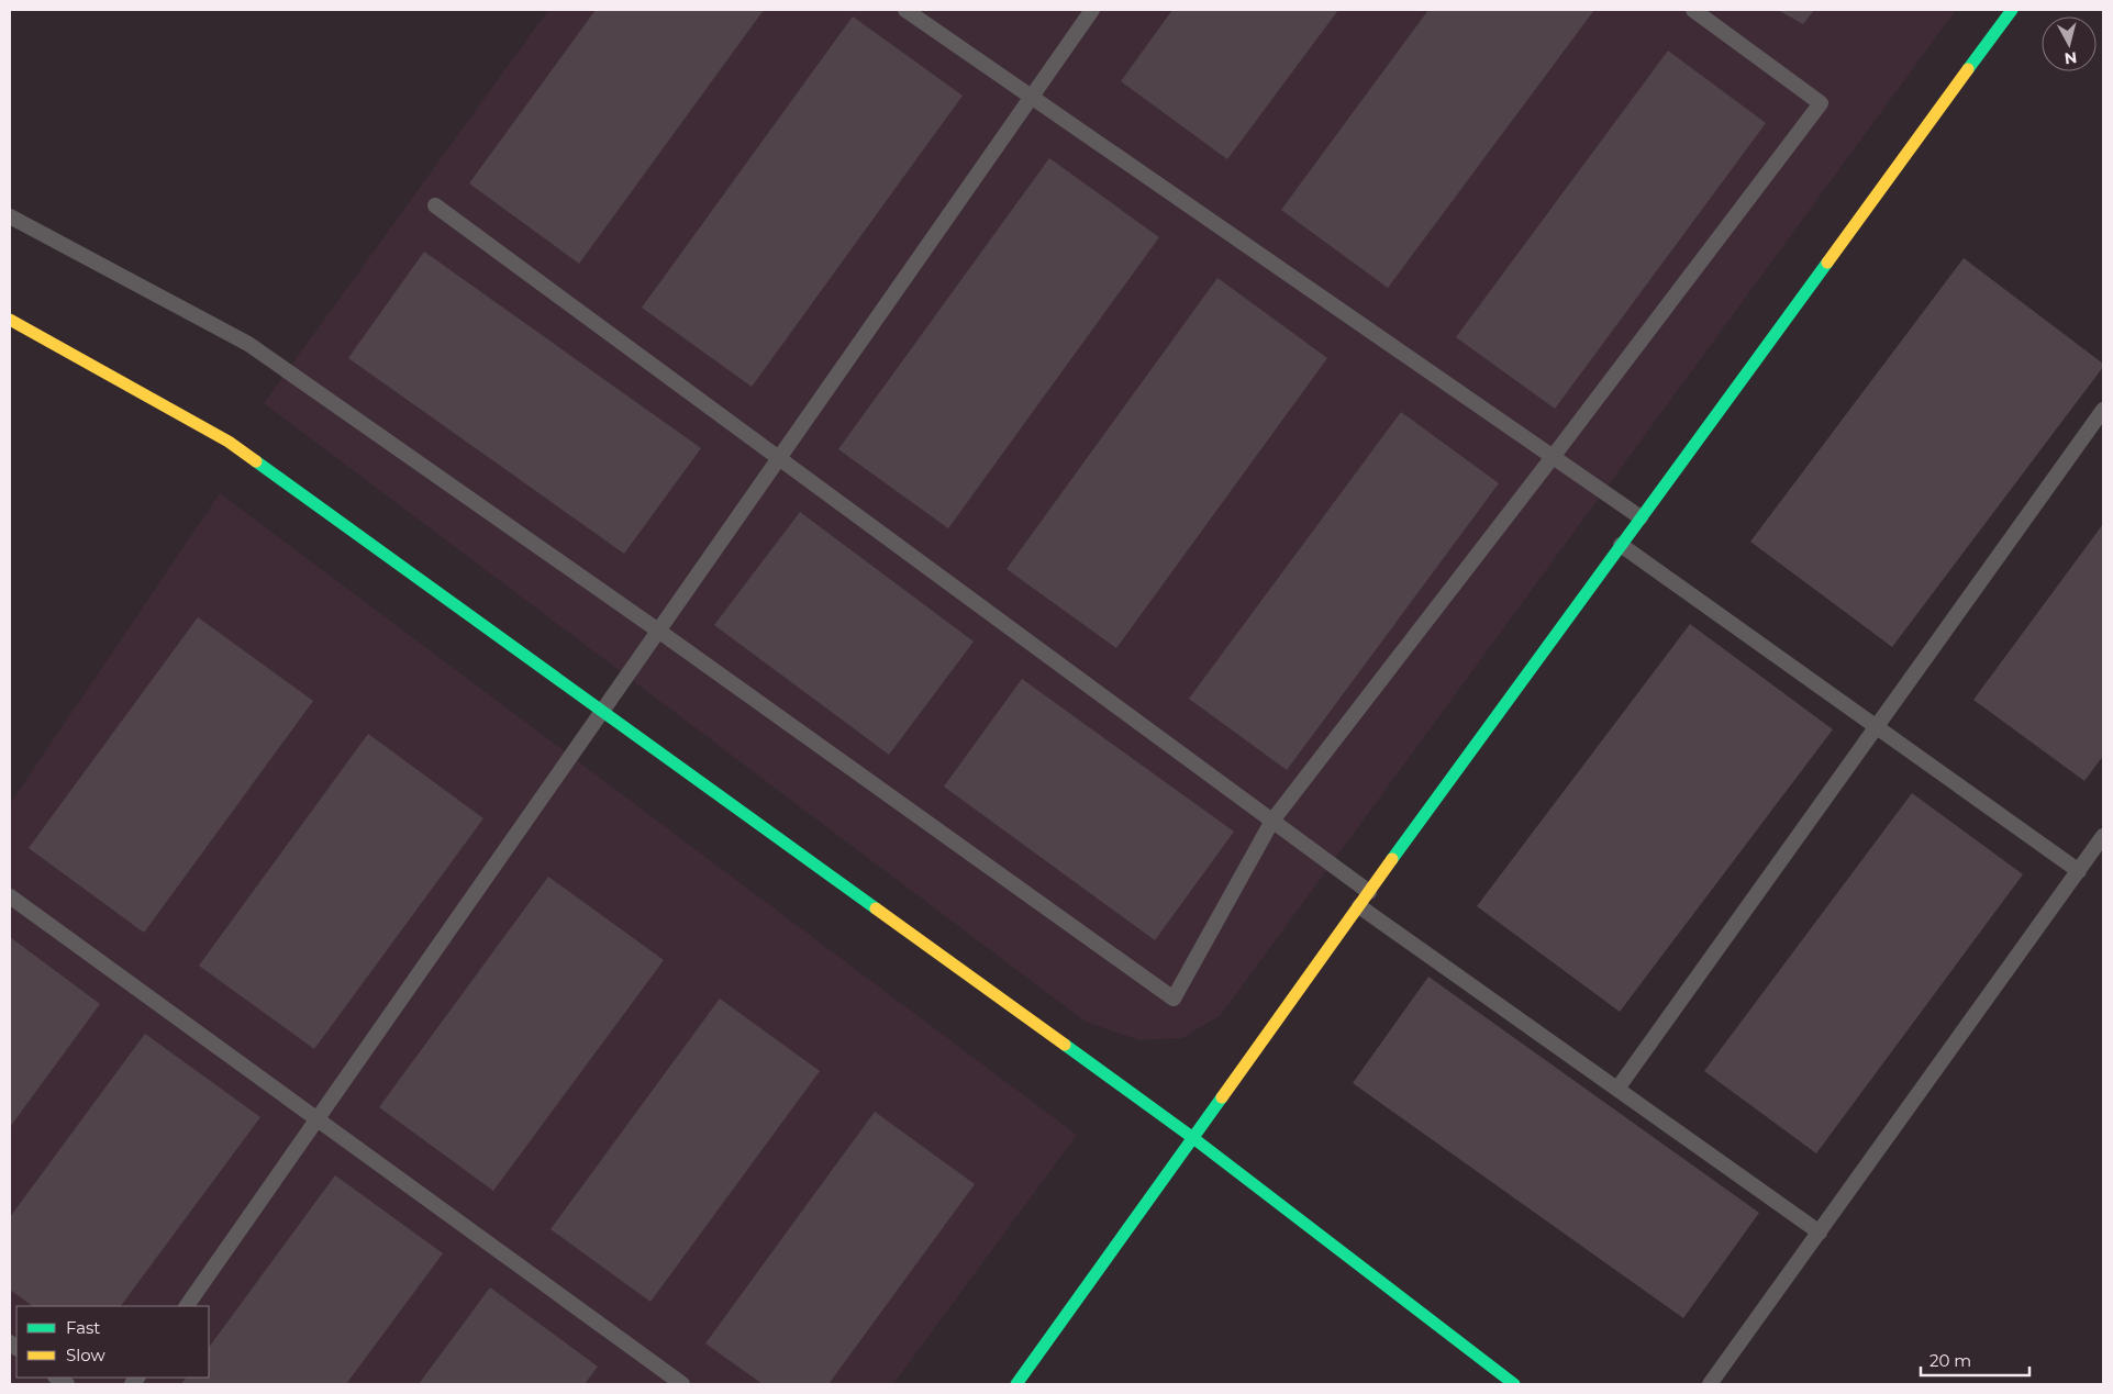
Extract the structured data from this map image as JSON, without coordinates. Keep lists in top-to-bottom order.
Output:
{
  "legend": ["Fast", "Slow"],
  "scale_bar": "20 m",
  "north": "bottom"
}
